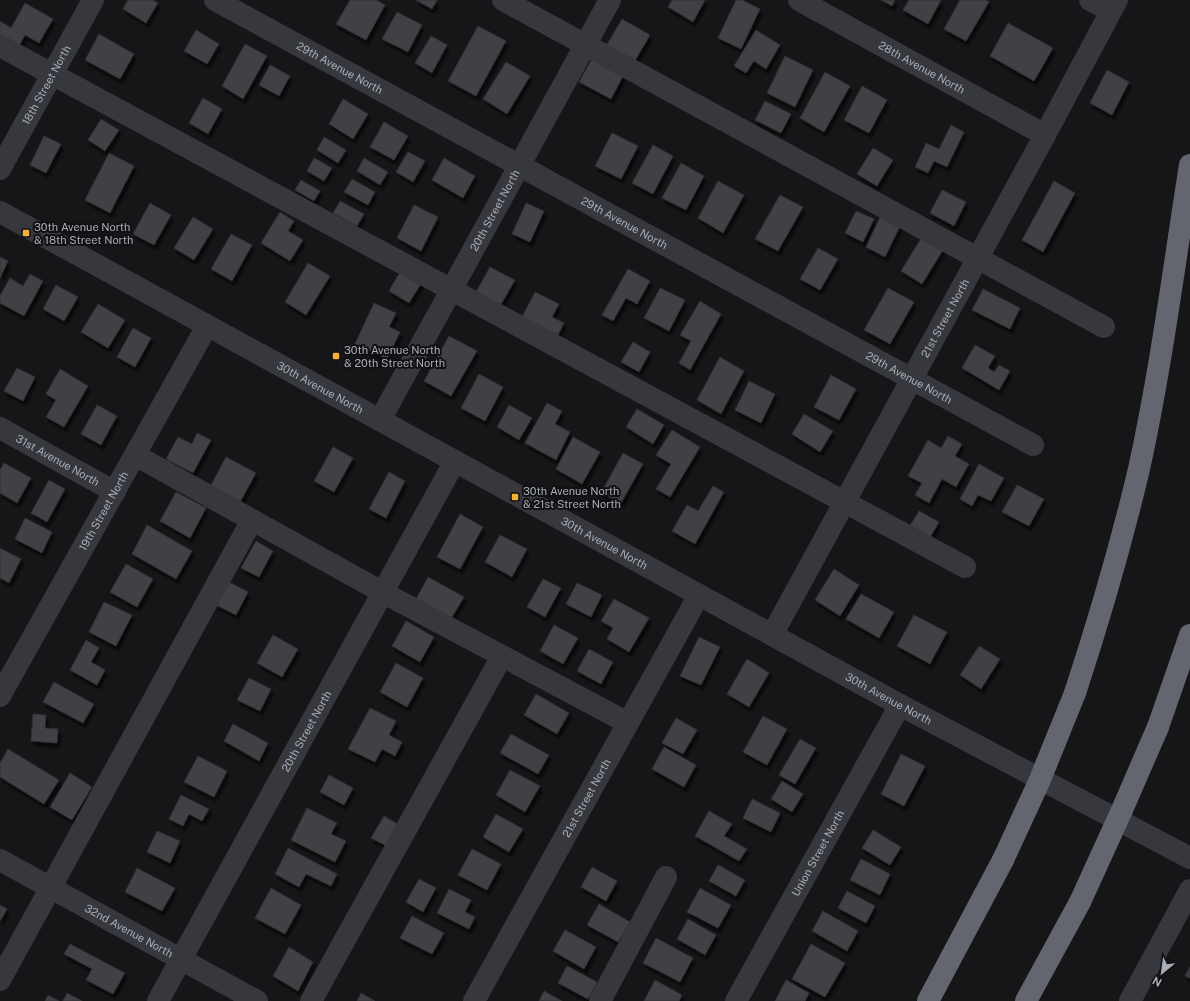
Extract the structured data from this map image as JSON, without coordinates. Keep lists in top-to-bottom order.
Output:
{
  "streets": {
    "street": [
      "28th Avenue North",
      "29th Avenue North",
      "18th Street North",
      "20th Street North",
      "21st Street North",
      "30th Avenue North",
      "31st Avenue North",
      "19th Street North",
      "Union Street North",
      "32nd Avenue North"
    ]
  },
  "crossings": [
    ["28th Avenue North", "21st Street North"],
    ["29th Avenue North", "20th Street North"],
    ["29th Avenue North", "21st Street North"],
    ["20th Street North", "30th Avenue North"],
    ["20th Street North", "32nd Avenue North"],
    ["21st Street North", "30th Avenue North"],
    ["30th Avenue North", "19th Street North"],
    ["30th Avenue North", "Union Street North"],
    ["31st Avenue North", "19th Street North"]
  ],
  "places": {
    "transit": ["30th Avenue North & 18th Street North", "30th Avenue North & 20th Street North", "30th Avenue North & 21st Street North"]
  },
  "north": "bottom left"
}
